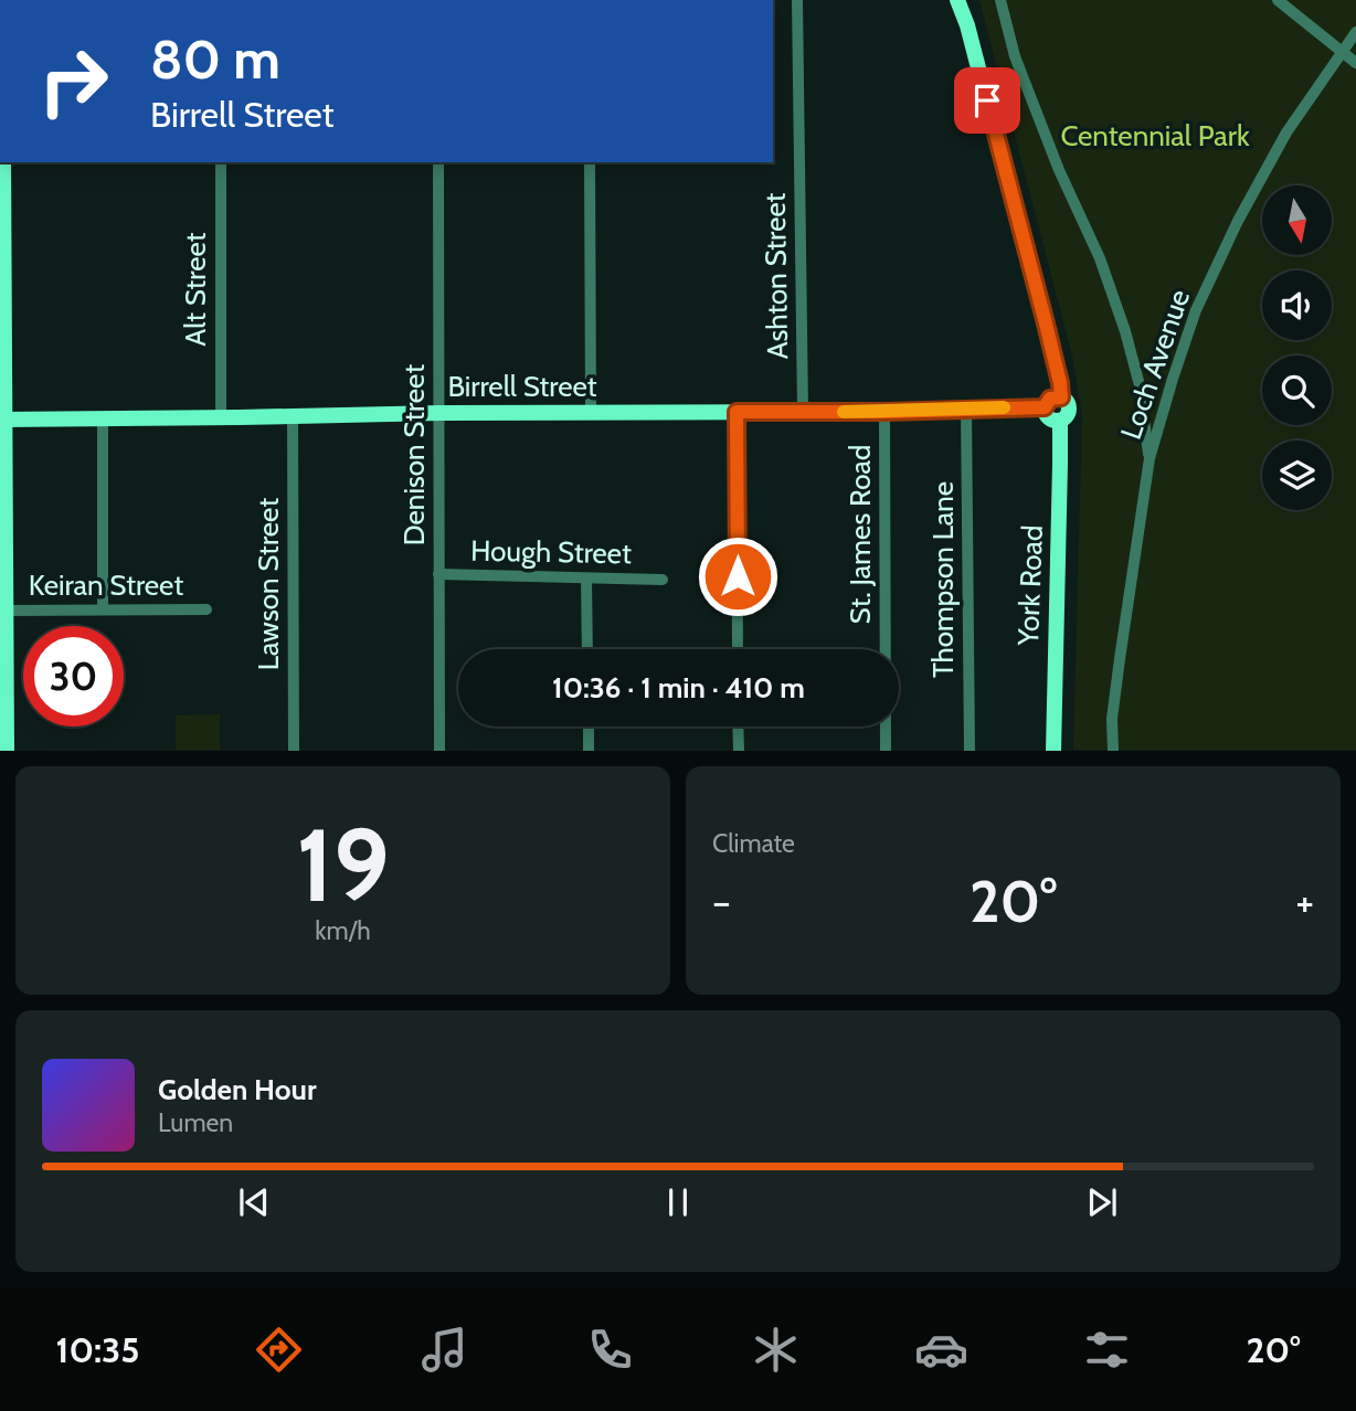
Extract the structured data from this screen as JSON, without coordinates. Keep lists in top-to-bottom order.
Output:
{
  "streets": {
    "main road": ["Birrell Street", "York Road"],
    "street": [
      "Ashton Street",
      "Alt Street",
      "Loch Avenue",
      "Denison Street",
      "St. James Road",
      "Hough Street",
      "Thompson Lane",
      "Lawson Street",
      "Keiran Street"
    ]
  },
  "crossings": [
    ["Ashton Street", "Birrell Street"],
    ["Alt Street", "Birrell Street"],
    ["Birrell Street", "Denison Street"],
    ["Birrell Street", "St. James Road"],
    ["Birrell Street", "Thompson Lane"],
    ["Birrell Street", "Lawson Street"],
    ["Birrell Street", "York Road"],
    ["Denison Street", "Hough Street"]
  ],
  "parks": ["Centennial Park"],
  "north": "bottom",
  "page": {
    "turn": ["80 m", "Birrell Street"],
    "limit": "30",
    "trip": "10:36 · 1 min · 410 m",
    "tile": [
      ["19", "km/h"],
      "Climate"
    ],
    "heat": ["−", "20°", "+"],
    "song": ["Golden Hour", "Lumen"],
    "tabs": ["10:35", "20°"]
  }
}
